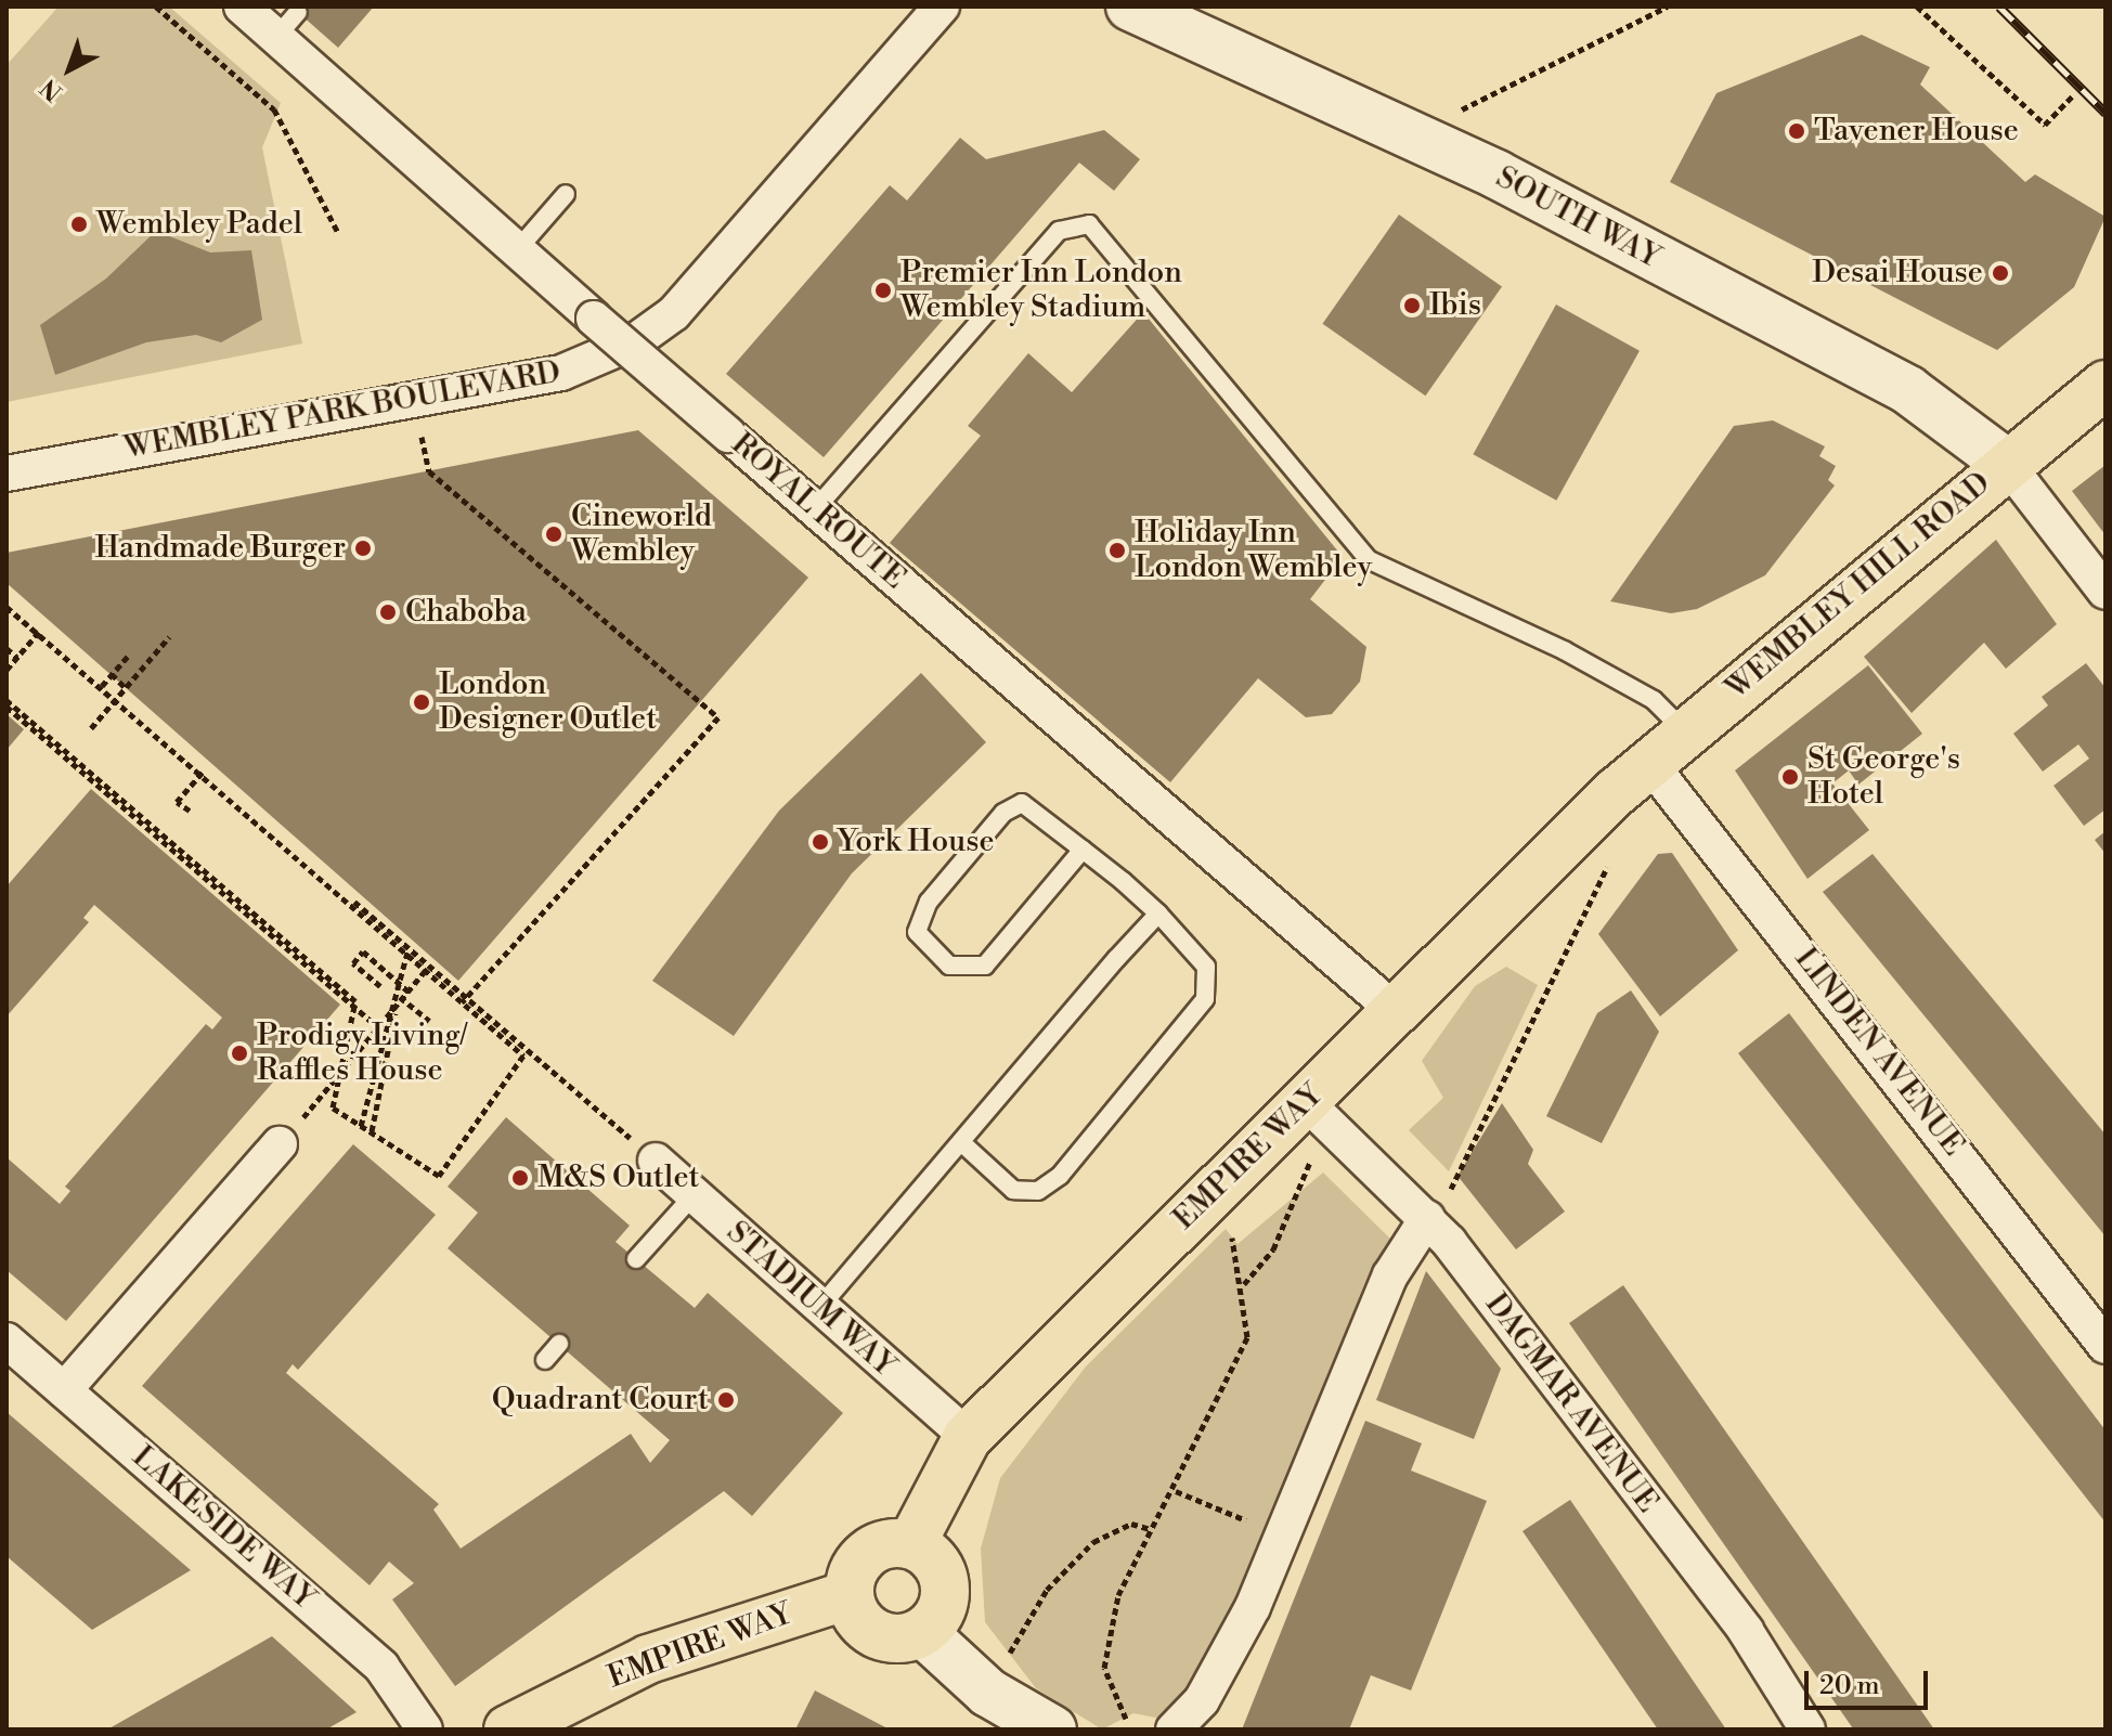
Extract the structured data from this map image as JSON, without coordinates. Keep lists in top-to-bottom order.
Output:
{
  "streets": {
    "main road": ["SOUTH WAY", "WEMBLEY HILL ROAD", "EMPIRE WAY"],
    "street": [
      "WEMBLEY PARK BOULEVARD",
      "ROYAL ROUTE",
      "LINDEN AVENUE",
      "STADIUM WAY",
      "DAGMAR AVENUE",
      "LAKESIDE WAY"
    ]
  },
  "crossings": [
    ["SOUTH WAY", "WEMBLEY HILL ROAD"],
    ["ROYAL ROUTE", "EMPIRE WAY"],
    ["WEMBLEY HILL ROAD", "LINDEN AVENUE"],
    ["WEMBLEY HILL ROAD", "EMPIRE WAY"],
    ["LINDEN AVENUE", "EMPIRE WAY"],
    ["EMPIRE WAY", "STADIUM WAY"],
    ["EMPIRE WAY", "DAGMAR AVENUE"]
  ],
  "places": [
    "Tavener House",
    "Wembley Padel",
    "Desai House",
    "Premier Inn London Wembley Stadium",
    "Ibis",
    "Cineworld Wembley",
    "Handmade Burger",
    "Holiday Inn London Wembley",
    "Chaboba",
    "London Designer Outlet",
    "St George's Hotel",
    "York House",
    "Prodigy Living/ Raffles House",
    "M&S Outlet",
    "Quadrant Court"
  ],
  "scale_bar": "20 m",
  "north": "bottom left"
}
